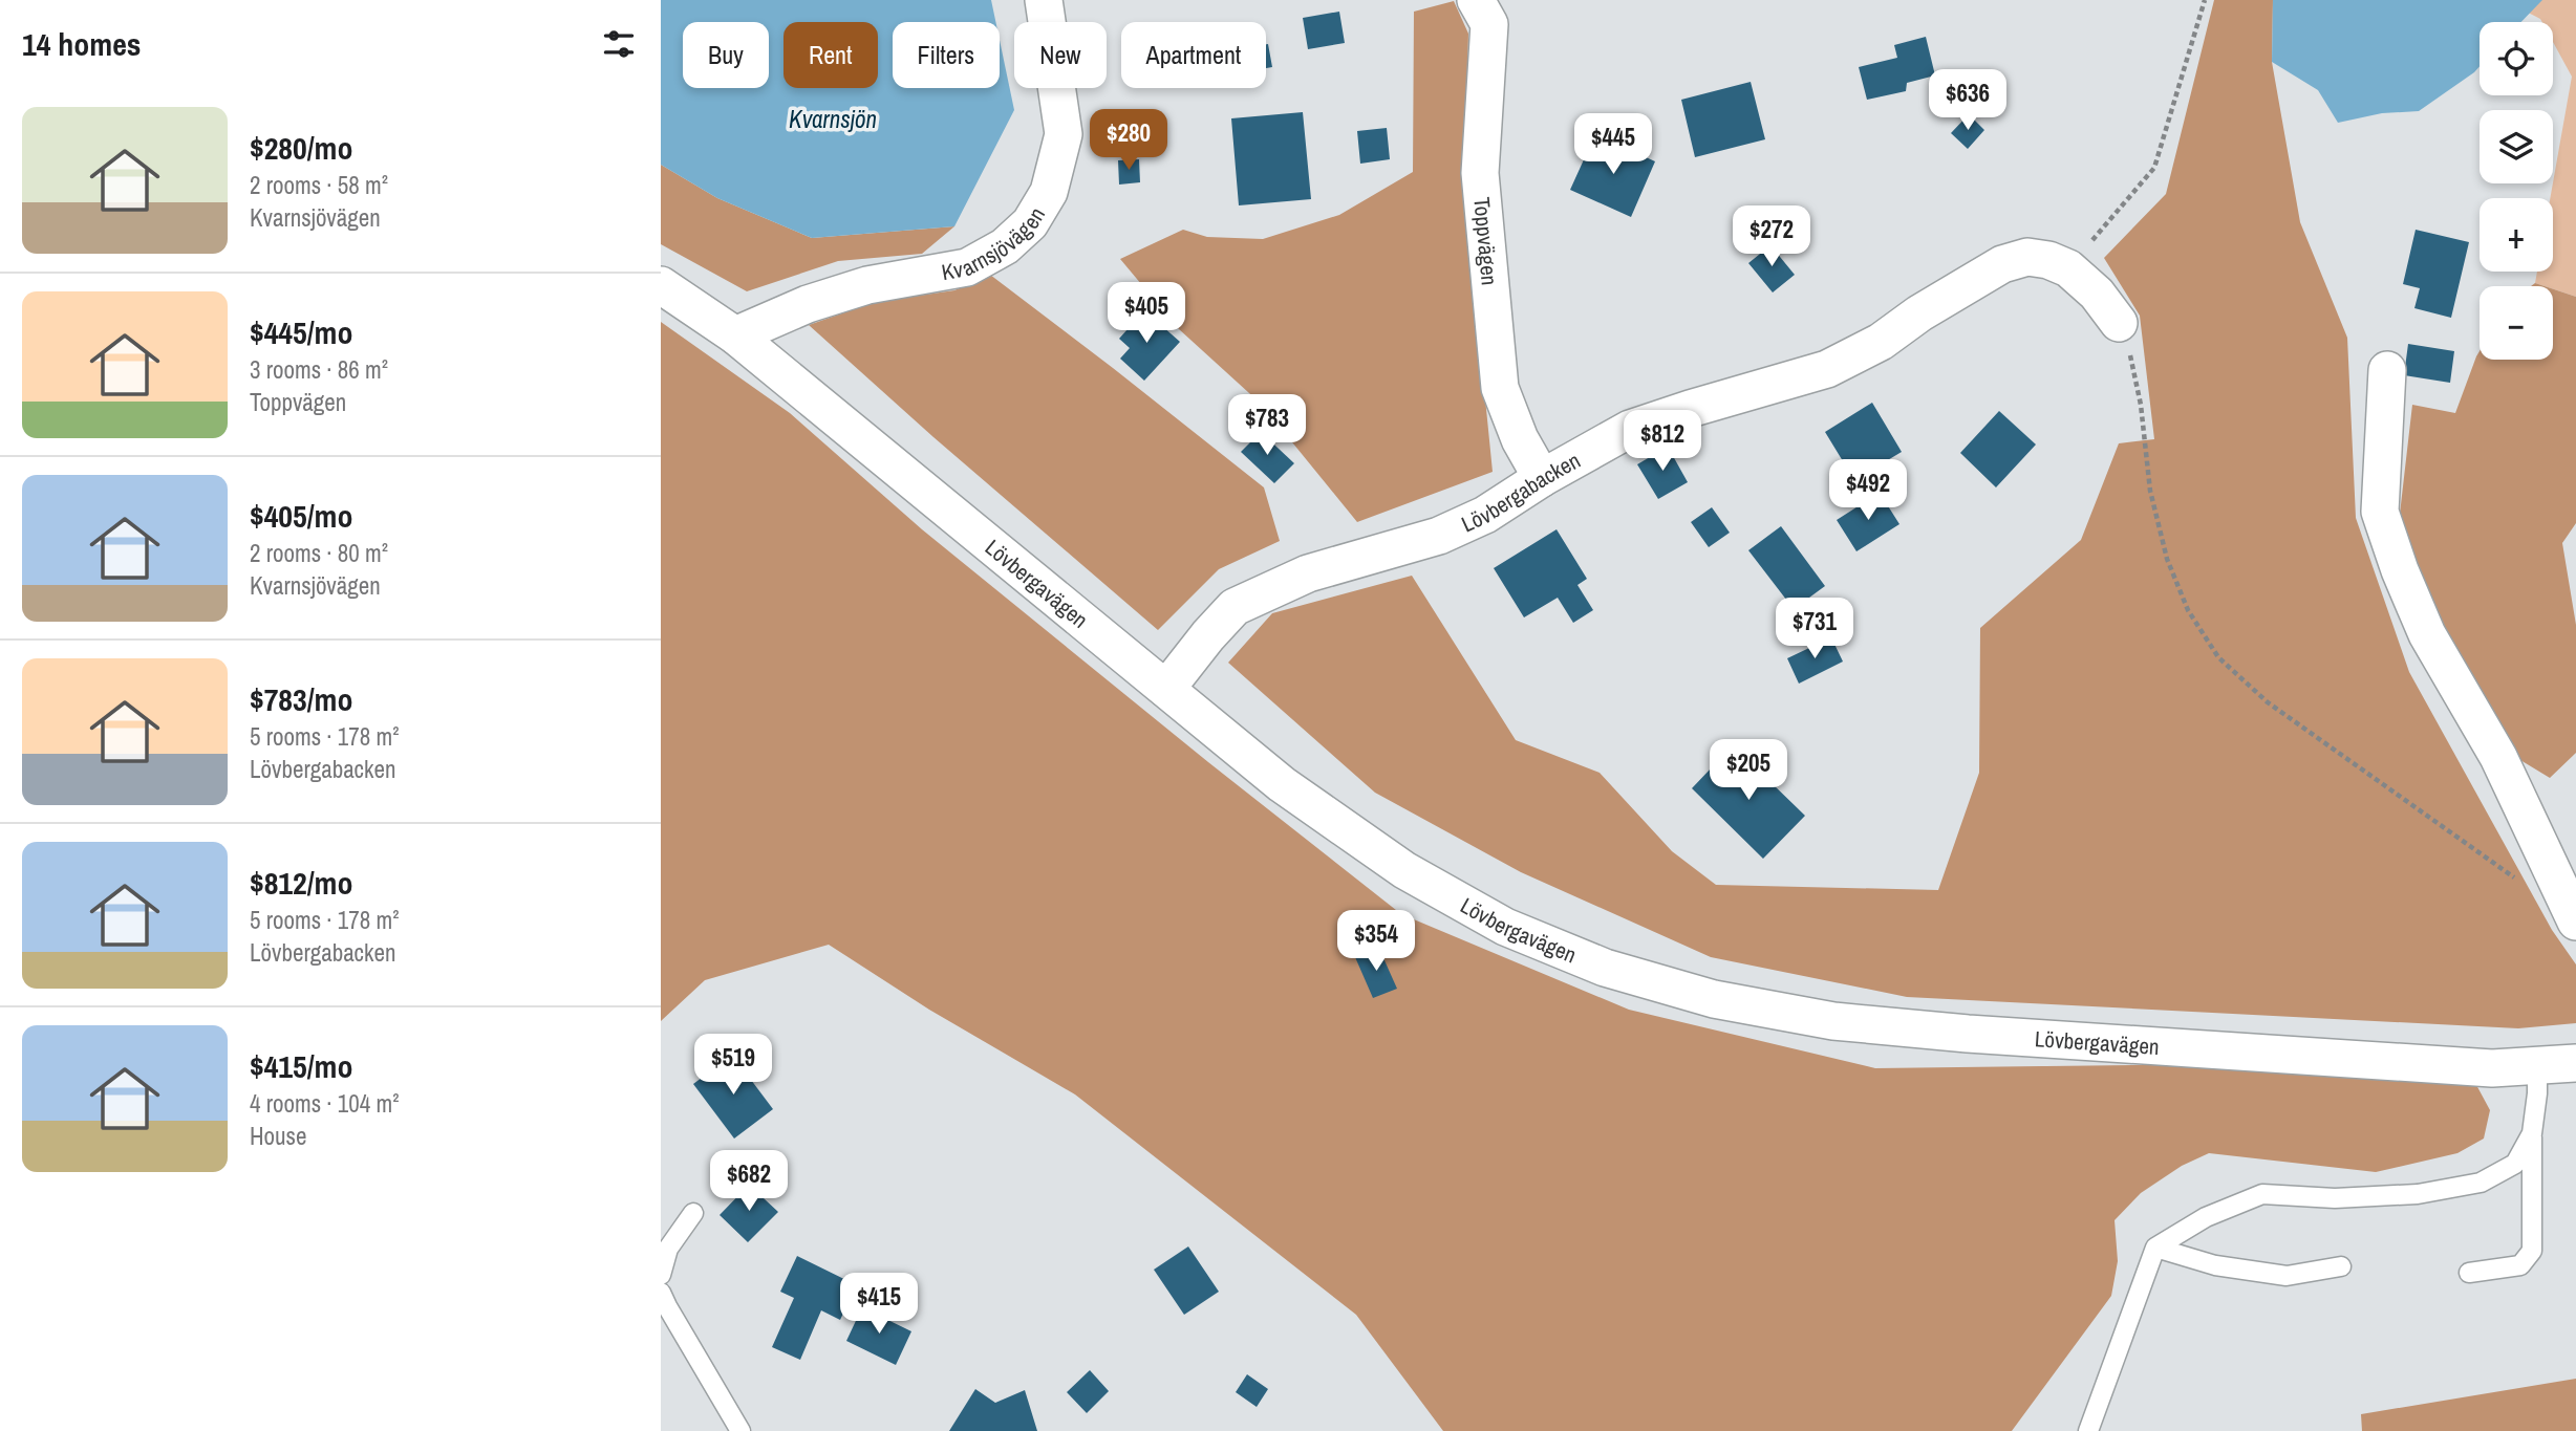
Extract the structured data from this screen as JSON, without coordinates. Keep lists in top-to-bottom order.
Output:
{
  "streets": {
    "street": [
      "Kvarnsjövägen",
      "Toppvägen",
      "Lövbergabacken",
      "Lövbergavägen"
    ]
  },
  "crossings": [
    ["Kvarnsjövägen", "Lövbergavägen"],
    ["Toppvägen", "Lövbergabacken"],
    ["Lövbergabacken", "Lövbergavägen"]
  ],
  "water": ["Kvarnsjön"],
  "page": {
    "heading": "14 homes",
    "map_buttons": ["+", "−"],
    "chip": [
      "Buy",
      "Rent",
      "Filters",
      "New",
      "Apartment"
    ],
    "price": [
      "$636",
      "$280",
      "$445",
      "$272",
      "$405",
      "$783",
      "$812",
      "$492",
      "$731",
      "$205",
      "$354",
      "$519",
      "$682",
      "$415"
    ],
    "list": [
      {
        "name": "$280/mo",
        "note": "2 rooms · 58 m² · Kvarnsjövägen"
      },
      {
        "name": "$445/mo",
        "note": "3 rooms · 86 m² · Toppvägen"
      },
      {
        "name": "$405/mo",
        "note": "2 rooms · 80 m² · Kvarnsjövägen"
      },
      {
        "name": "$783/mo",
        "note": "5 rooms · 178 m² · Lövbergabacken"
      },
      {
        "name": "$812/mo",
        "note": "5 rooms · 178 m² · Lövbergabacken"
      },
      {
        "name": "$415/mo",
        "note": "4 rooms · 104 m² · House"
      }
    ]
  }
}
